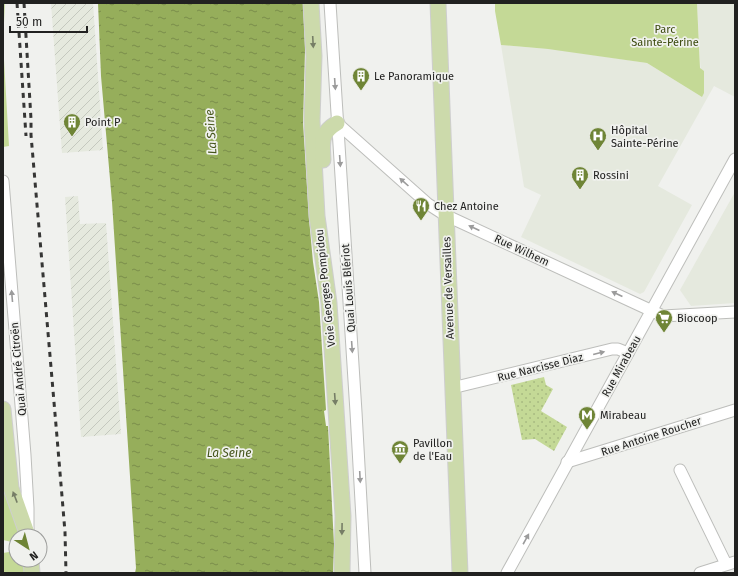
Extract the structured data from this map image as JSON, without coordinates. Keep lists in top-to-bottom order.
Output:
{
  "streets": {
    "main road": ["Voie Georges Pompidou", "Avenue de Versailles", "Quai André Citroën"],
    "street": [
      "Rue Wilhem",
      "Quai Louis Blériot",
      "Rue Mirabeau",
      "Rue Narcisse Diaz",
      "Rue Antoine Roucher"
    ]
  },
  "crossings": [
    ["Rue Wilhem", "Quai Louis Blériot"],
    ["Rue Wilhem", "Avenue de Versailles"],
    ["Rue Wilhem", "Rue Mirabeau"],
    ["Avenue de Versailles", "Rue Narcisse Diaz"],
    ["Rue Mirabeau", "Rue Narcisse Diaz"],
    ["Rue Mirabeau", "Rue Antoine Roucher"]
  ],
  "one_way": [
    "Rue Wilhem",
    "Voie Georges Pompidou",
    "Quai Louis Blériot",
    "Rue Narcisse Diaz",
    "Quai André Citroën"
  ],
  "water": ["La Seine"],
  "parks": ["Parc Sainte-Périne"],
  "places": {
    "building": ["Le Panoramique", "Point P", "Rossini"],
    "hospital": ["Hôpital Sainte-Périne"],
    "restaurant": ["Chez Antoine"],
    "supermarket": ["Biocoop"],
    "metro station": ["Mirabeau"],
    "museum": ["Pavillon de l'Eau"]
  },
  "scale_bar": "50 m",
  "north": "bottom right"
}
